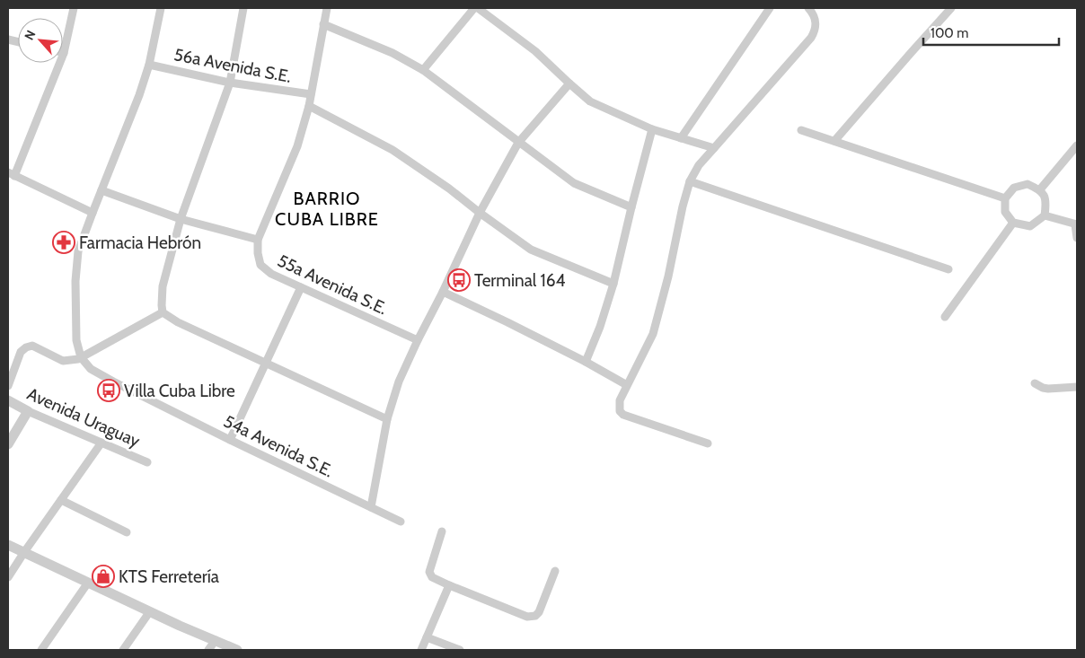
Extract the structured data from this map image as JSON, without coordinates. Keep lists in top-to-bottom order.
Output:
{
  "streets": {
    "street": [
      "56a Avenida S.E.",
      "55a Avenida S.E.",
      "Avenida Uraguay",
      "54a Avenida S.E."
    ]
  },
  "districts": ["BARRIO CUBA LIBRE"],
  "places": {
    "pharmacy": ["Farmacia Hebrón"],
    "bus stop": ["Terminal 164", "Villa Cuba Libre"],
    "shop": ["KTS Ferretería"]
  },
  "scale_bar": "100 m",
  "north": "top left"
}
